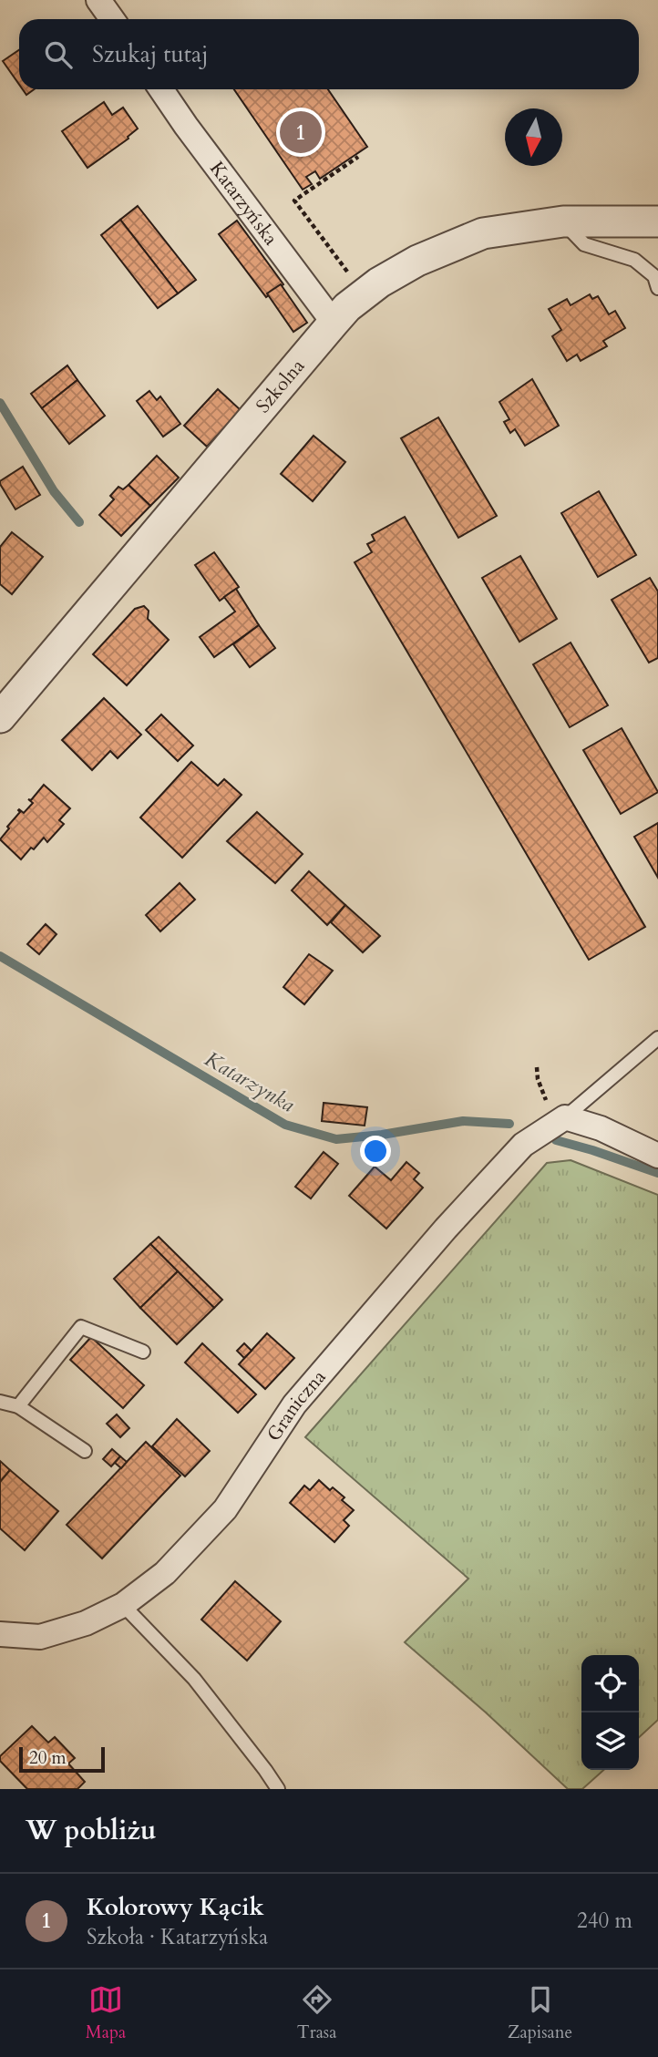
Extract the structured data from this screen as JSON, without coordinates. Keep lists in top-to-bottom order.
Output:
{
  "streets": {
    "street": ["Katarzyńska", "Szkolna", "Graniczna"]
  },
  "crossings": [
    ["Katarzyńska", "Szkolna"]
  ],
  "water": ["Katarzynka"],
  "scale_bar": "20 m",
  "north": "bottom",
  "page": {
    "search": "Szukaj tutaj",
    "pins": "1",
    "scale": "20 m",
    "heading": "W pobliżu",
    "list": [
      {
        "mark": "1",
        "name": "Kolorowy Kącik",
        "note": "Szkoła · Katarzyńska",
        "value": "240 m"
      }
    ],
    "nav": ["Mapa", "Trasa", "Zapisane"]
  }
}
